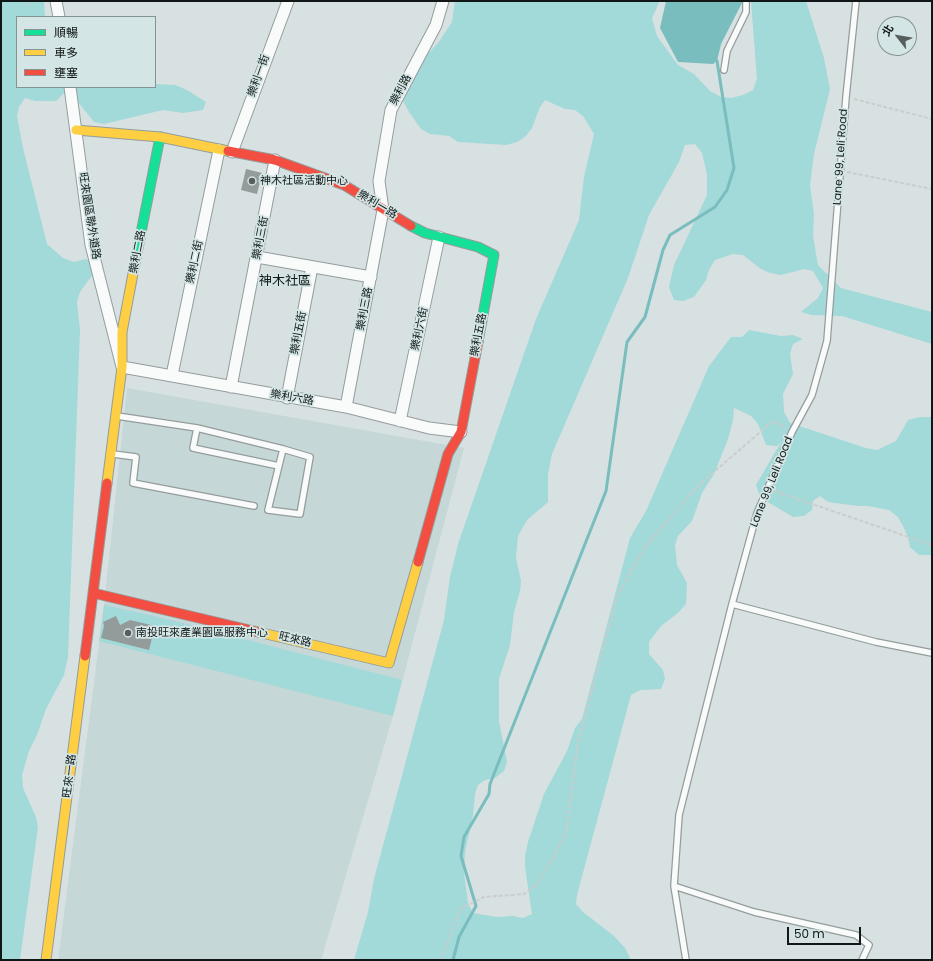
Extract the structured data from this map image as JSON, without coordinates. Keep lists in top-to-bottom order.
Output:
{
  "streets": {
    "street": [
      "樂利一街",
      "樂利路",
      "樂利一路",
      "旺來園區聯外道路",
      "樂利三街",
      "樂利二路",
      "樂利二街",
      "樂利三路",
      "樂利六街",
      "樂利五街",
      "樂利五路",
      "樂利六路",
      "旺來路",
      "旺來一路"
    ],
    "lane": ["Lane 99, Leli Road"]
  },
  "crossings": [
    ["樂利一街", "樂利一路"],
    ["樂利路", "樂利一路"],
    ["樂利路", "樂利三路"],
    ["樂利一路", "旺來園區聯外道路"],
    ["樂利一路", "樂利三街"],
    ["樂利一路", "樂利二路"],
    ["樂利一路", "樂利二街"],
    ["樂利一路", "樂利三路"],
    ["樂利一路", "樂利六街"],
    ["樂利一路", "樂利五路"],
    ["旺來園區聯外道路", "樂利二路"],
    ["旺來園區聯外道路", "樂利六路"],
    ["樂利三街", "樂利六路"],
    ["樂利二路", "樂利六路"],
    ["樂利二街", "樂利六路"],
    ["樂利三路", "樂利六路"],
    ["樂利六街", "樂利六路"],
    ["樂利五街", "樂利六路"],
    ["樂利五路", "樂利六路"],
    ["樂利五路", "旺來路"],
    ["樂利六路", "旺來路"],
    ["旺來路", "旺來一路"]
  ],
  "districts": ["神木社區"],
  "places": ["神木社區活動中心", "南投旺來產業園區服務中心"],
  "legend": ["順暢", "車多", "壅塞"],
  "scale_bar": "50 m",
  "north": "top left"
}
